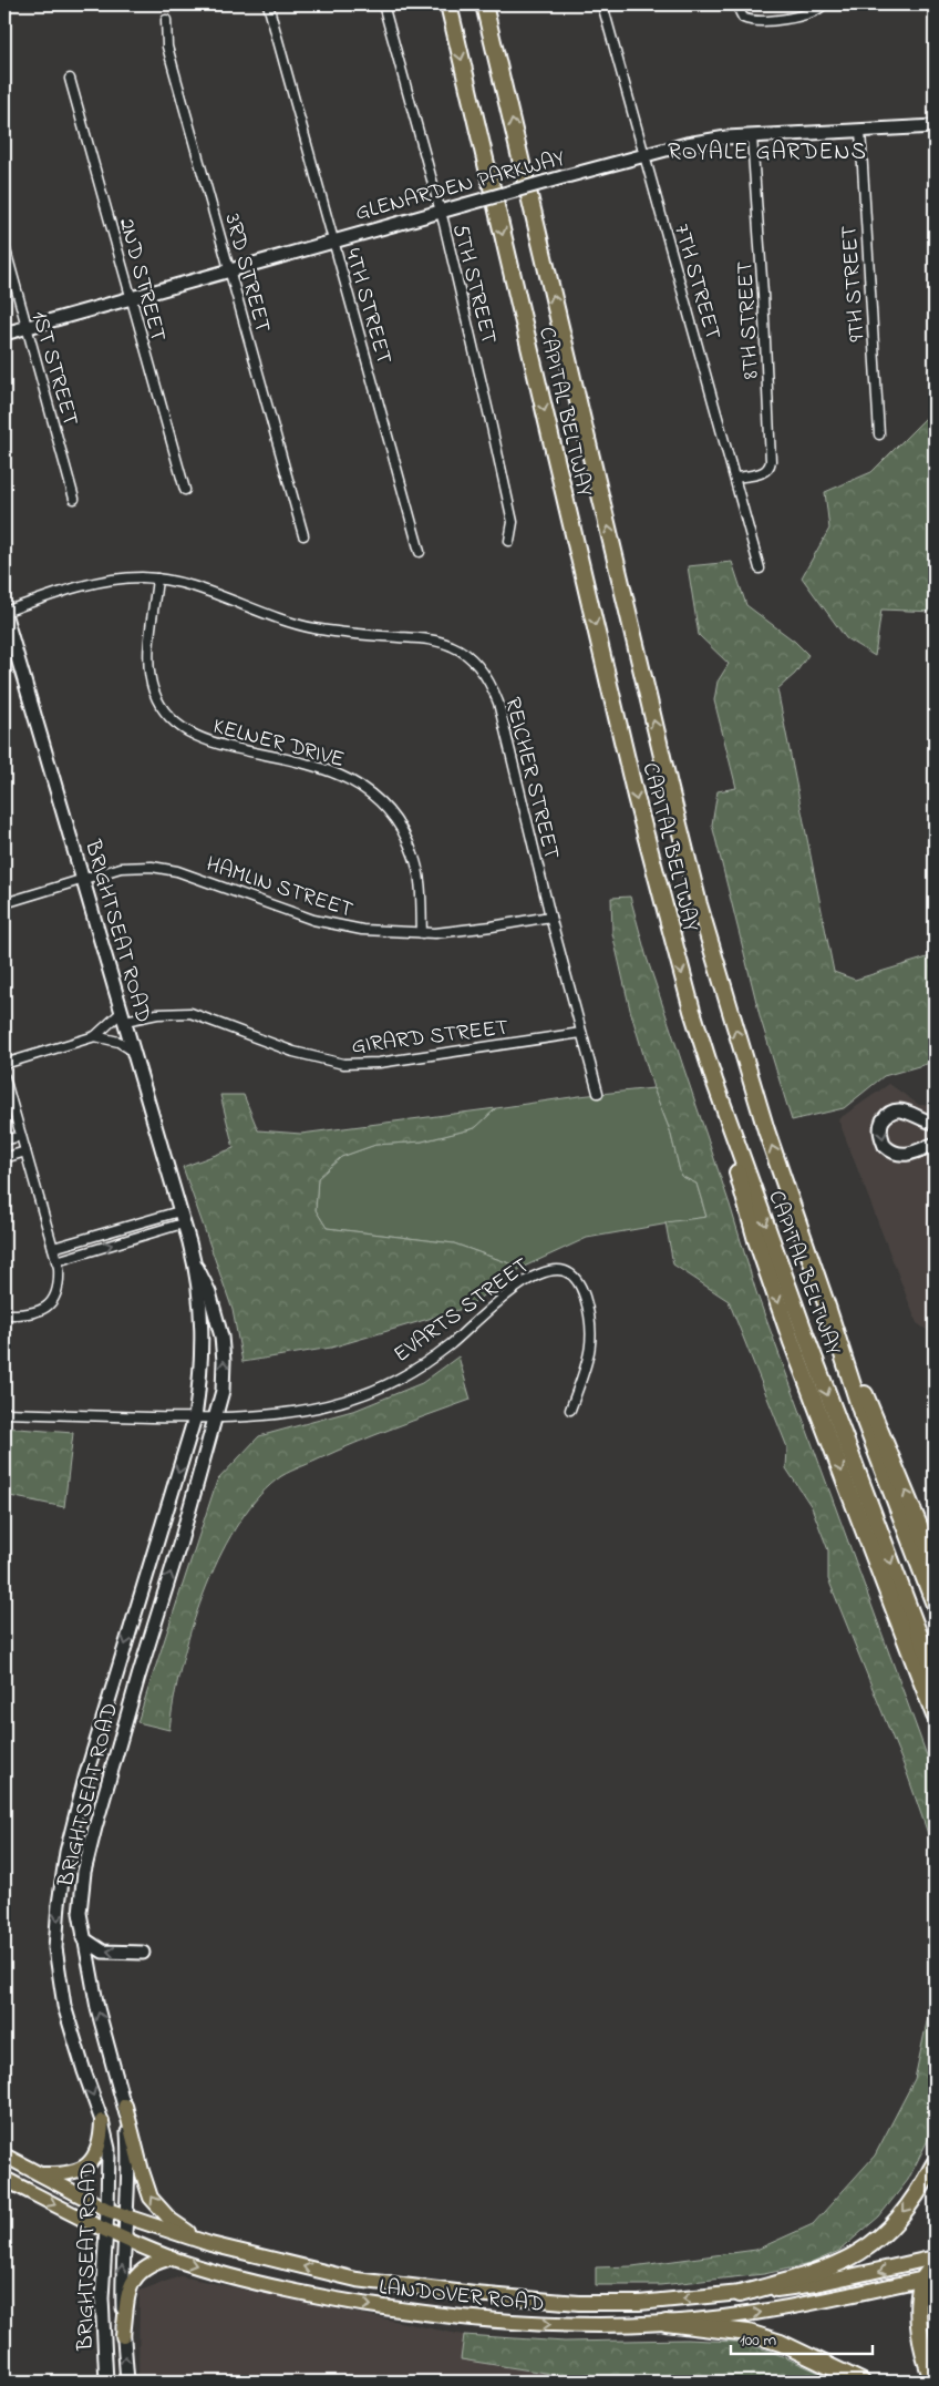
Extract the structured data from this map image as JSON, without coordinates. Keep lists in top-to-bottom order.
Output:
{
  "streets": {
    "highway": ["CAPITAL BELTWAY"],
    "main road": ["LANDOVER ROAD"],
    "street": [
      "GLENARDEN PARKWAY",
      "3RD STREET",
      "2ND STREET",
      "7TH STREET",
      "5TH STREET",
      "9TH STREET",
      "4TH STREET",
      "8TH STREET",
      "1ST STREET",
      "KELNER DRIVE",
      "REICHER STREET",
      "HAMLIN STREET",
      "BRIGHTSEAT ROAD",
      "GIRARD STREET",
      "EVARTS STREET"
    ]
  },
  "crossings": [
    ["GLENARDEN PARKWAY", "3RD STREET"],
    ["GLENARDEN PARKWAY", "2ND STREET"],
    ["GLENARDEN PARKWAY", "7TH STREET"],
    ["GLENARDEN PARKWAY", "5TH STREET"],
    ["GLENARDEN PARKWAY", "9TH STREET"],
    ["GLENARDEN PARKWAY", "4TH STREET"],
    ["GLENARDEN PARKWAY", "8TH STREET"],
    ["GLENARDEN PARKWAY", "1ST STREET"],
    ["7TH STREET", "8TH STREET"],
    ["KELNER DRIVE", "REICHER STREET"],
    ["KELNER DRIVE", "HAMLIN STREET"],
    ["REICHER STREET", "HAMLIN STREET"],
    ["REICHER STREET", "BRIGHTSEAT ROAD"],
    ["REICHER STREET", "GIRARD STREET"],
    ["HAMLIN STREET", "BRIGHTSEAT ROAD"],
    ["BRIGHTSEAT ROAD", "GIRARD STREET"],
    ["BRIGHTSEAT ROAD", "EVARTS STREET"],
    ["BRIGHTSEAT ROAD", "LANDOVER ROAD"]
  ],
  "districts": ["ROYALE GARDENS"],
  "scale_bar": "100 m"
}
